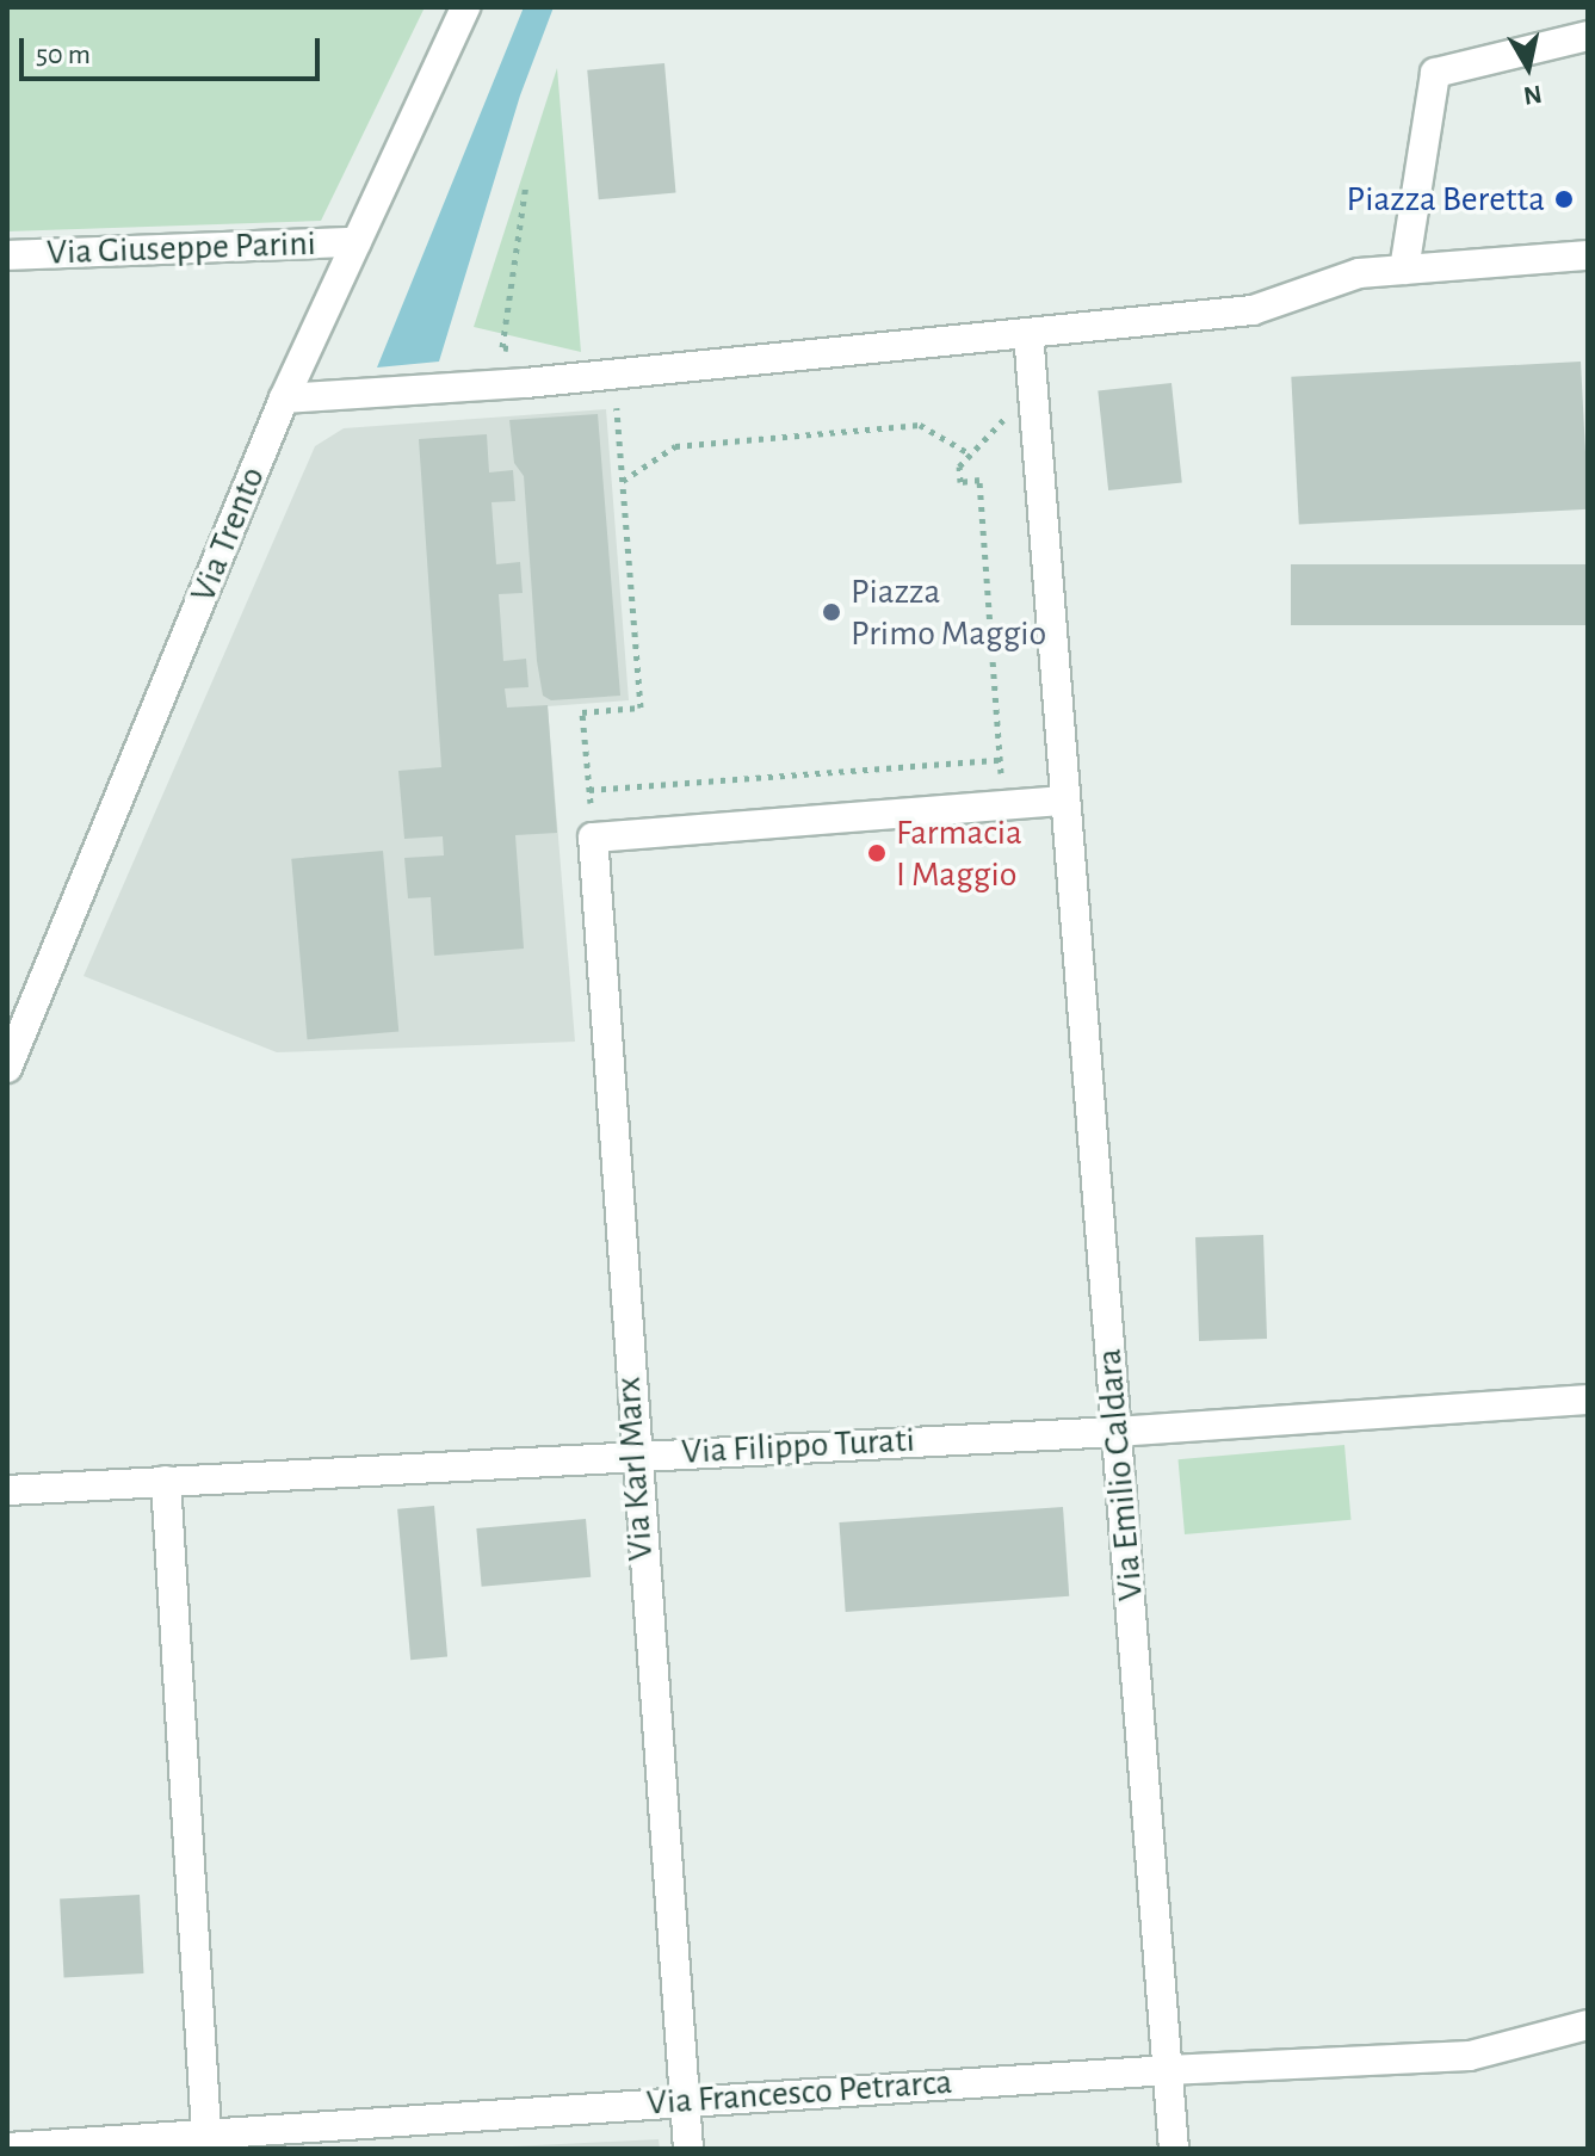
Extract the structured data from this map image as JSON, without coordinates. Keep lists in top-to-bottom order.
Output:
{
  "streets": {
    "street": [
      "Via Giuseppe Parini",
      "Via Trento",
      "Via Filippo Turati",
      "Via Karl Marx",
      "Via Emilio Caldara",
      "Via Francesco Petrarca"
    ]
  },
  "crossings": [
    ["Via Giuseppe Parini", "Via Trento"],
    ["Via Filippo Turati", "Via Karl Marx"],
    ["Via Filippo Turati", "Via Emilio Caldara"],
    ["Via Karl Marx", "Via Francesco Petrarca"],
    ["Via Emilio Caldara", "Via Francesco Petrarca"]
  ],
  "places": ["Piazza Beretta", "Piazza Primo Maggio", "Farmacia I Maggio"],
  "scale_bar": "50 m",
  "north": "bottom"
}
